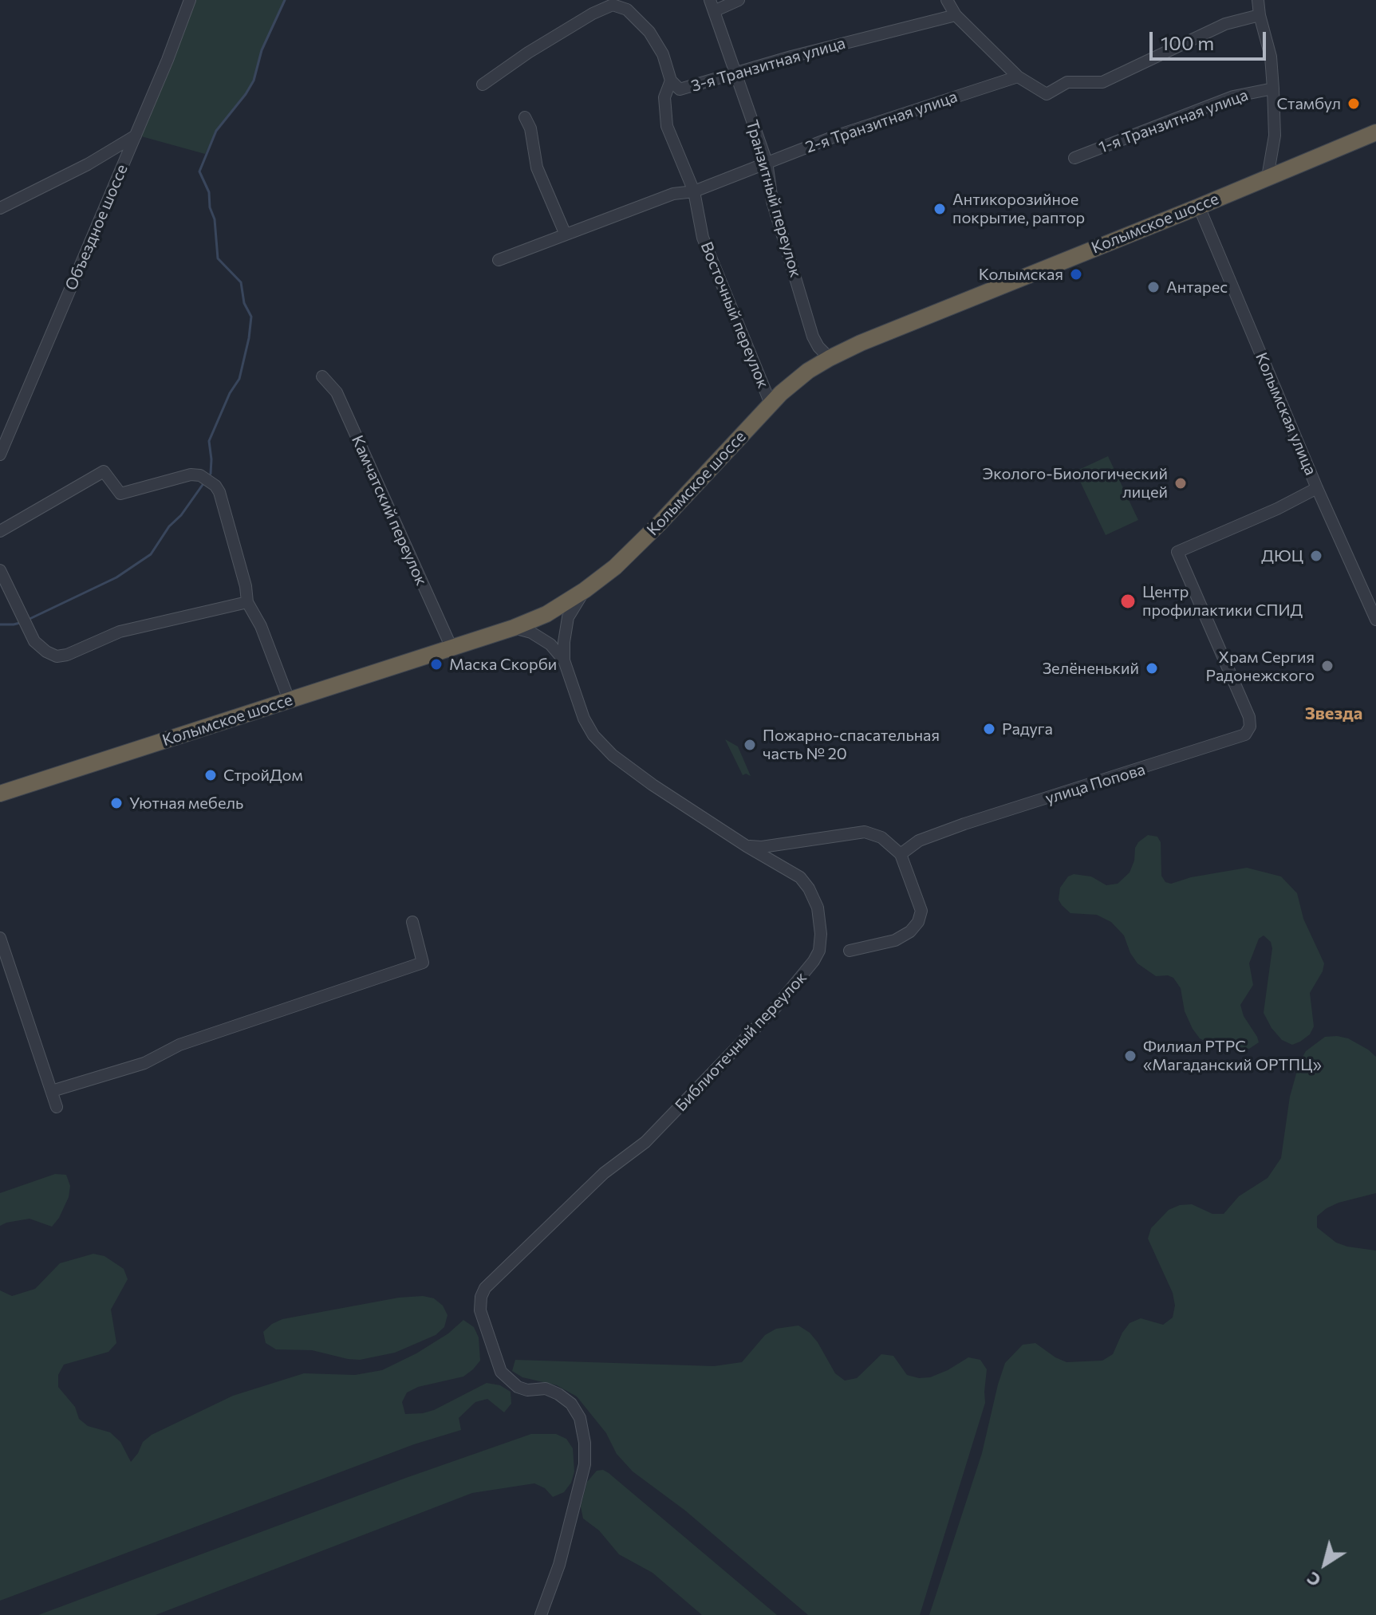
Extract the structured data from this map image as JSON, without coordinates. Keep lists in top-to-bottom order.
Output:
{
  "streets": {
    "highway": ["Колымское шоссе"],
    "street": [
      "3-я Транзитная улица",
      "1-я Транзитная улица",
      "2-я Транзитная улица",
      "Транзитный переулок",
      "Объездное шоссе",
      "Восточный переулок",
      "Колымская улица",
      "Камчатский переулок",
      "улица Попова",
      "Библиотечный переулок"
    ]
  },
  "crossings": [
    ["3-я Транзитная улица", "Транзитный переулок"],
    ["3-я Транзитная улица", "Восточный переулок"],
    ["2-я Транзитная улица", "Транзитный переулок"],
    ["2-я Транзитная улица", "Восточный переулок"],
    ["Транзитный переулок", "Колымское шоссе"],
    ["Колымское шоссе", "Восточный переулок"],
    ["Колымское шоссе", "Колымская улица"],
    ["Колымское шоссе", "Камчатский переулок"],
    ["Колымское шоссе", "Библиотечный переулок"],
    ["Колымская улица", "улица Попова"]
  ],
  "districts": ["Звезда"],
  "places": [
    "Стамбул",
    "Антикорозийное покрытие, раптор",
    "Колымская",
    "Антарес",
    "Эколого-Биологический лицей",
    "ДЮЦ",
    "Центр профилактики СПИД",
    "Маска Скорби",
    "Храм Сергия Радонежского",
    "Зелёненький",
    "Радуга",
    "Пожарно-спасательная часть № 20",
    "СтройДом",
    "Уютная мебель",
    "Филиал РТРС «Магаданский ОРТПЦ»"
  ],
  "scale_bar": "100 m",
  "north": "bottom left"
}
